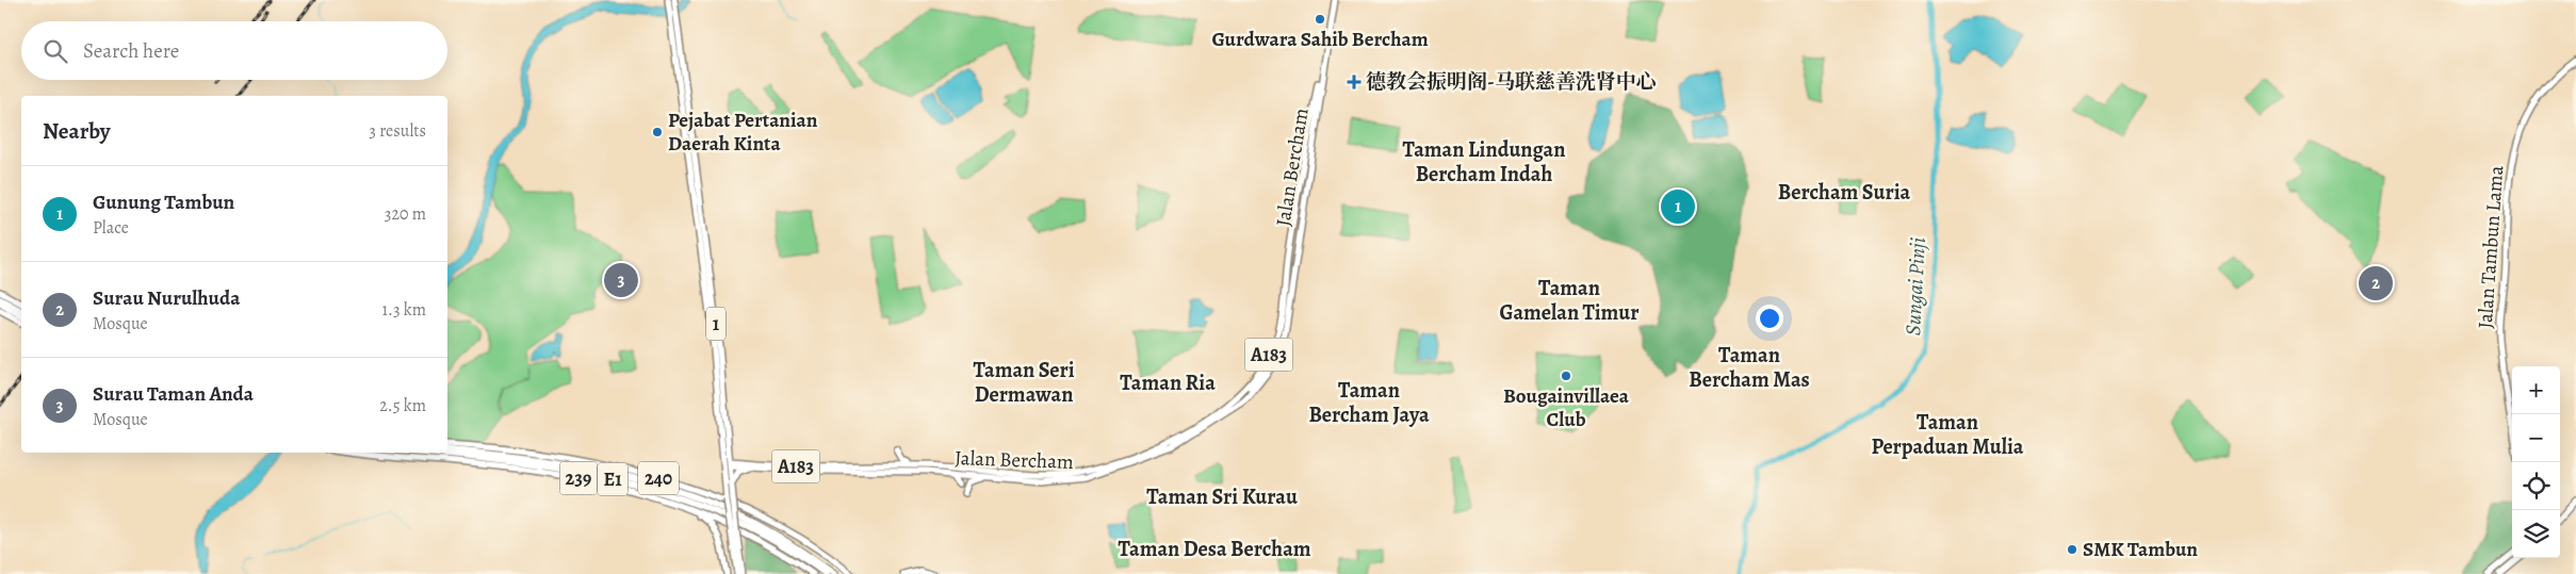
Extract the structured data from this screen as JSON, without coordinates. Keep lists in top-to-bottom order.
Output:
{
  "streets": {
    "highway": ["E1"],
    "main road": [
      "Jalan Bercham",
      "Jalan Tambun Lama",
      "1",
      "A183",
      "239",
      "240"
    ]
  },
  "crossings": [
    ["Jalan Bercham", "1"]
  ],
  "districts": [
    "Taman Lindungan Bercham Indah",
    "Bercham Suria",
    "Taman Gamelan Timur",
    "Taman Bercham Mas",
    "Taman Seri Dermawan",
    "Taman Ria",
    "Taman Bercham Jaya",
    "Taman Perpaduan Mulia",
    "Taman Sri Kurau",
    "Taman Desa Bercham"
  ],
  "water": ["Sungai Pinji"],
  "places": {
    "other": [
      "Gurdwara Sahib Bercham",
      "Pejabat Pertanian Daerah Kinta",
      "Bougainvillaea Club",
      "SMK Tambun"
    ],
    "health": ["德教会振明阁-马联慈善洗肾中心"]
  },
  "page": {
    "search": "Search here",
    "heading": ["Nearby", "3 results"],
    "list": [
      {
        "mark": "1",
        "name": "Gunung Tambun",
        "note": "Place",
        "value": "320 m"
      },
      {
        "mark": "2",
        "name": "Surau Nurulhuda",
        "note": "Mosque",
        "value": "1.3 km"
      },
      {
        "mark": "3",
        "name": "Surau Taman Anda",
        "note": "Mosque",
        "value": "2.5 km"
      }
    ],
    "pins": ["1", "3", "2"],
    "map_buttons": ["+", "−"]
  }
}
